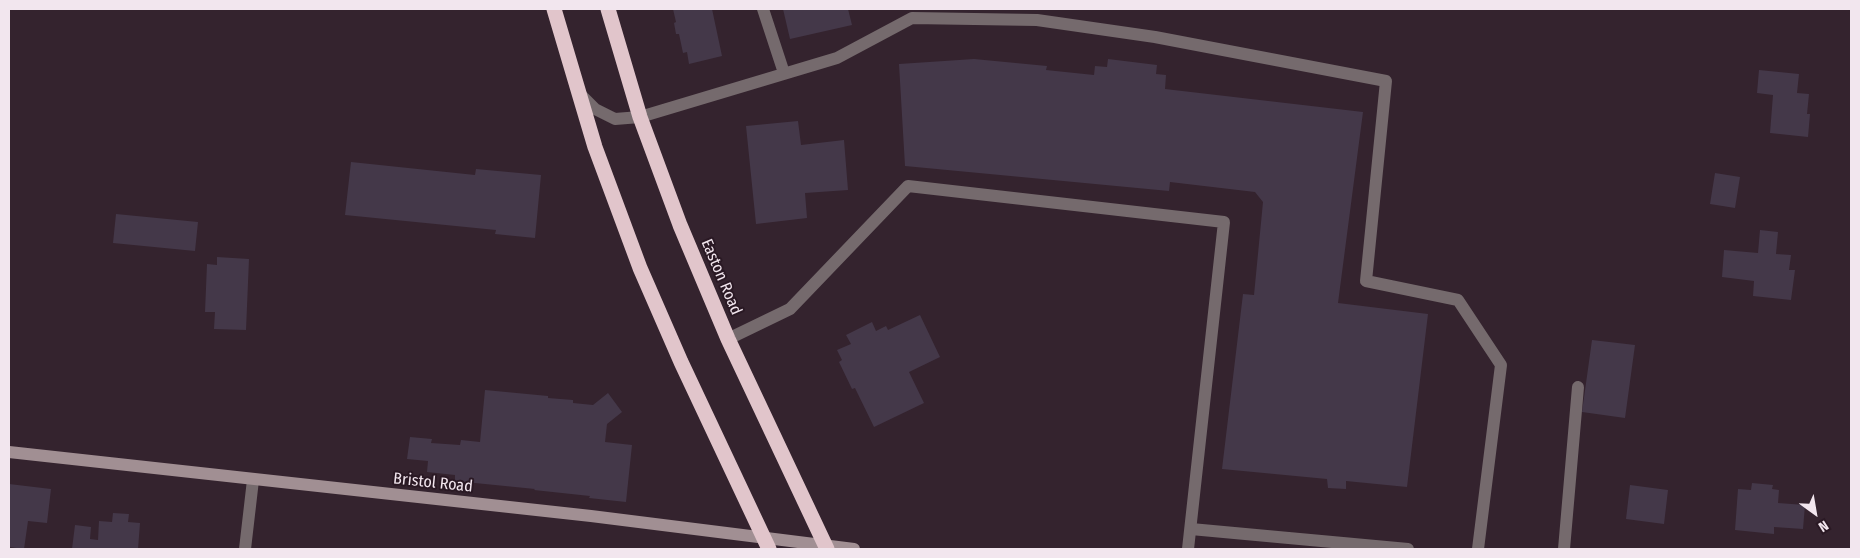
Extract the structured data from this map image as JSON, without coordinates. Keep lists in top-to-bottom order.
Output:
{
  "streets": {
    "highway": ["Easton Road"],
    "main road": ["Bristol Road"]
  },
  "crossings": [
    ["Easton Road", "Bristol Road"]
  ],
  "north": "bottom right"
}
